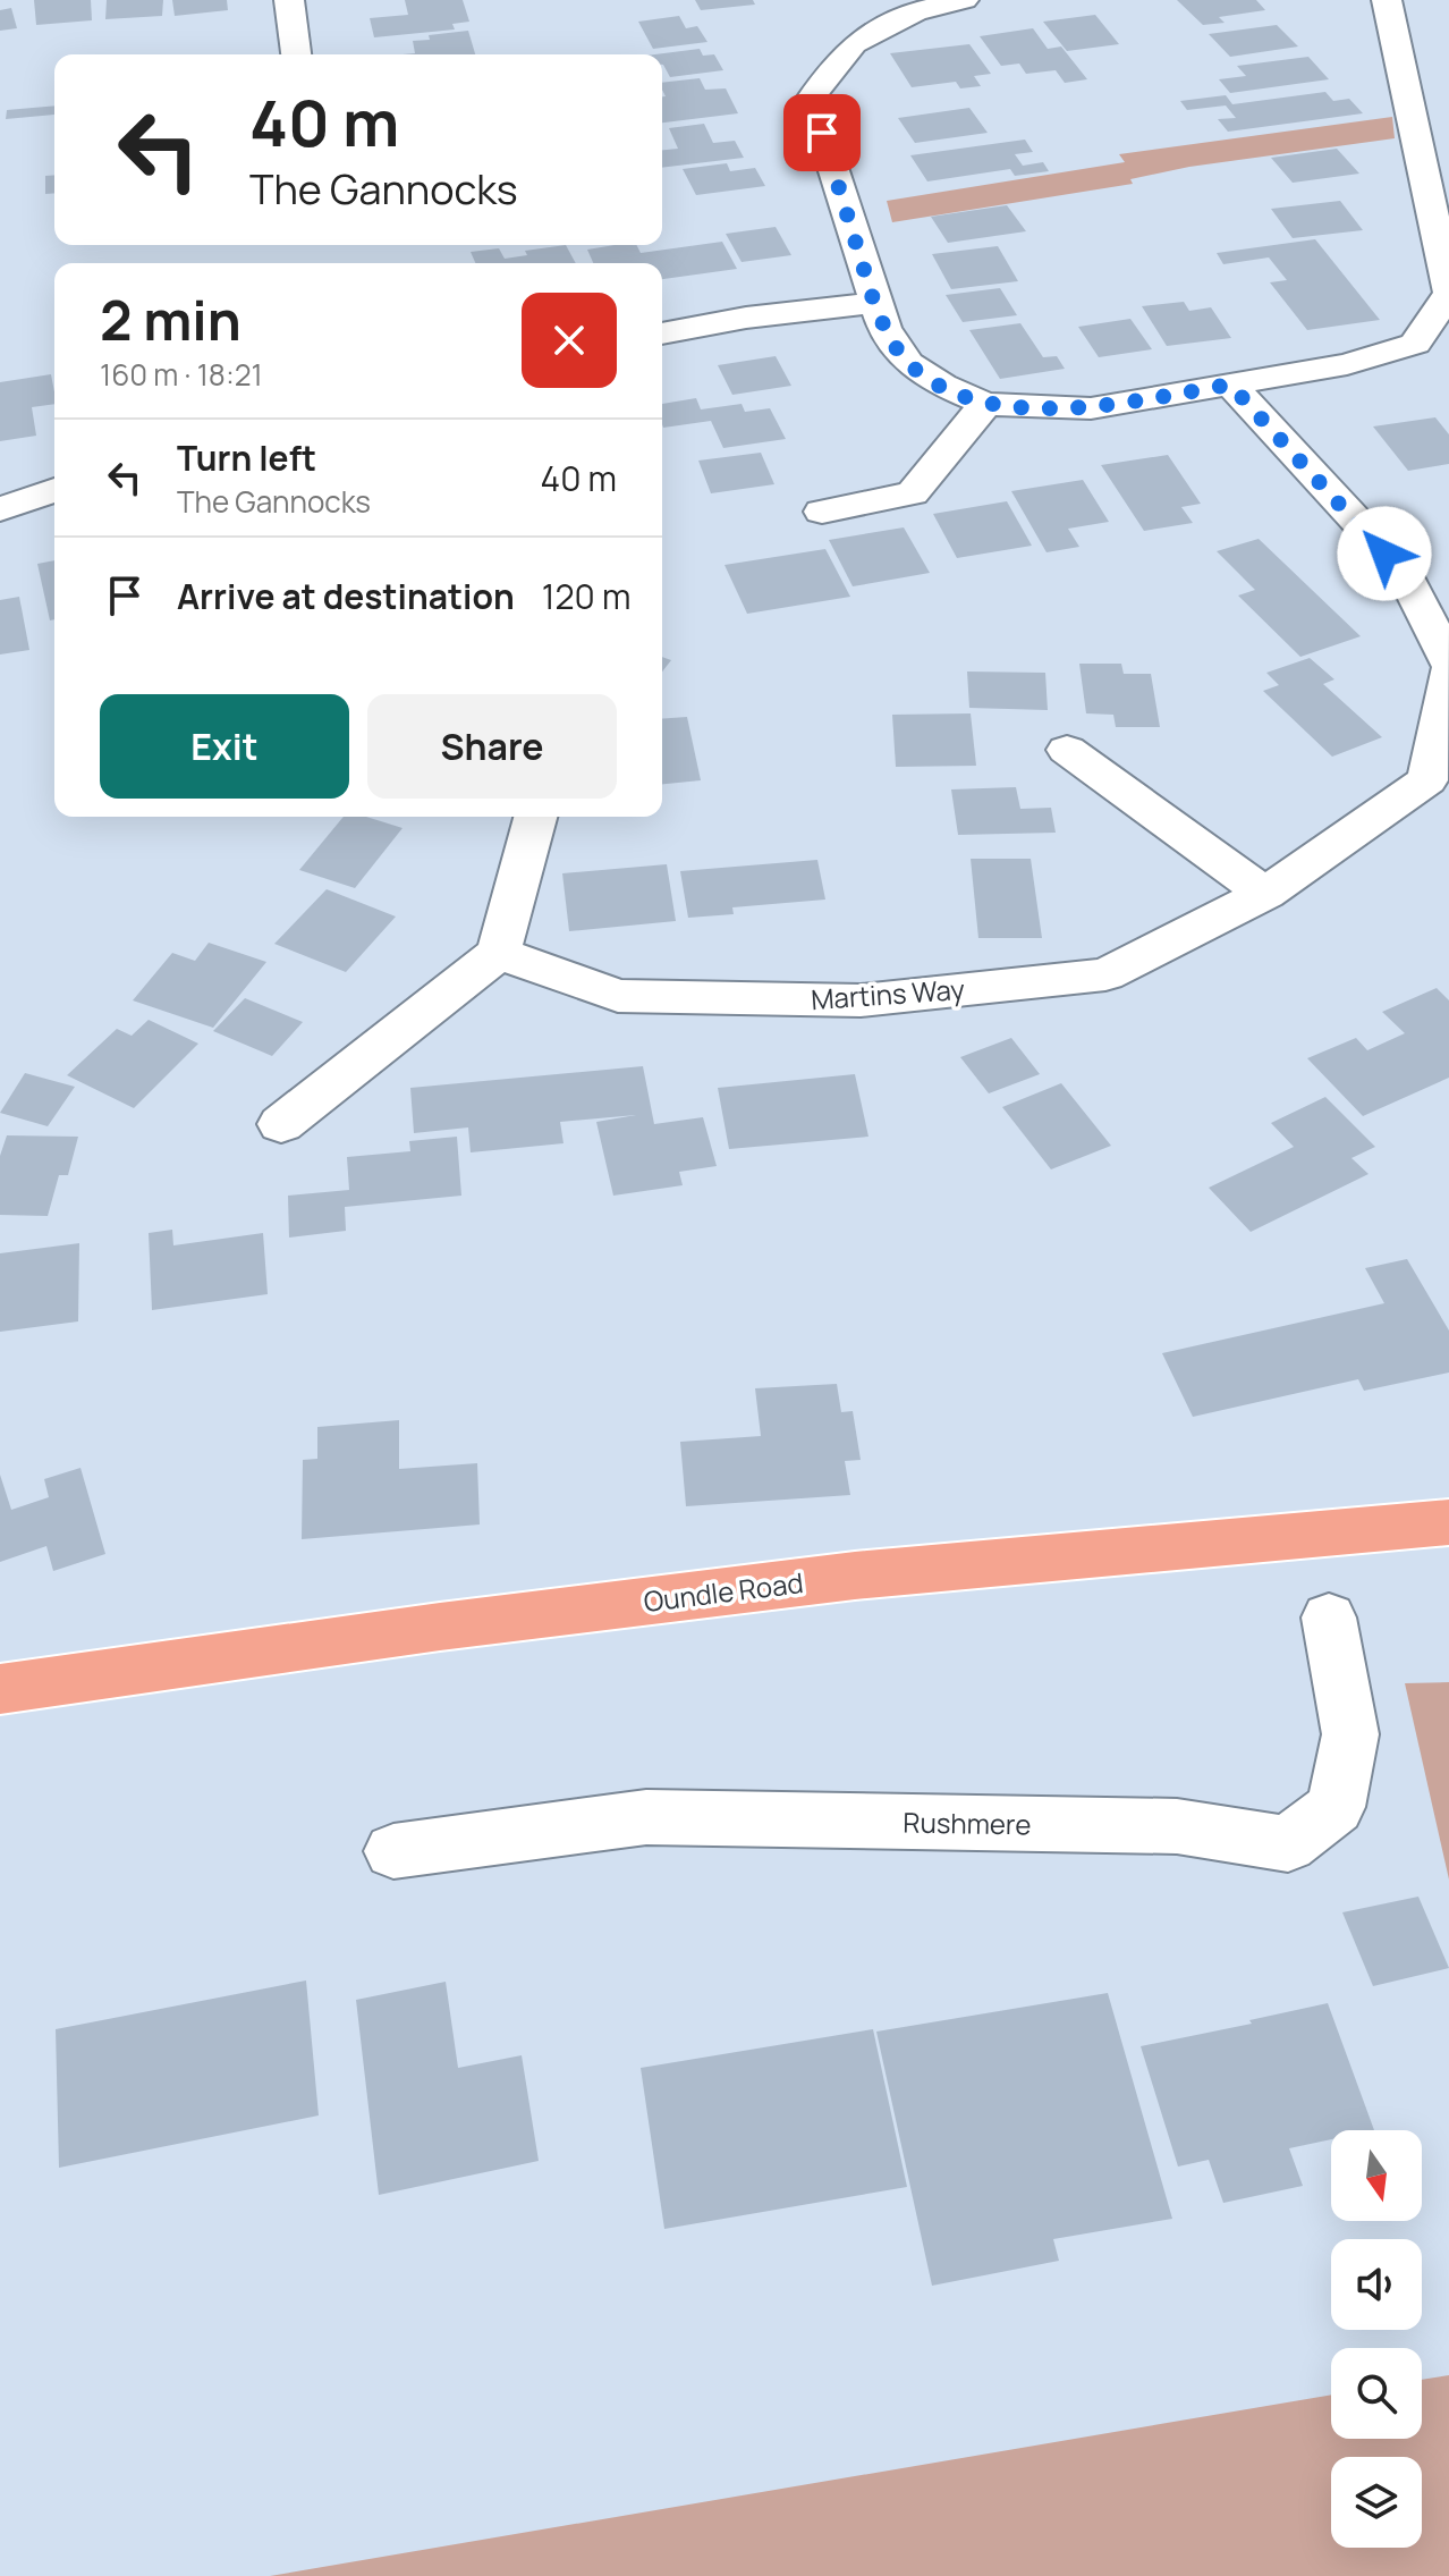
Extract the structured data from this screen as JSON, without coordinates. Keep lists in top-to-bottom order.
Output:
{
  "streets": {
    "main road": ["Oundle Road"],
    "street": ["Martins Way", "Rushmere"]
  },
  "north": "bottom",
  "page": {
    "turn": ["40 m", "The Gannocks"],
    "heading": ["2 min", "160 m · 18:21"],
    "list": [
      {
        "name": "Turn left",
        "note": "The Gannocks",
        "value": "40 m"
      },
      {
        "name": "Arrive at destination",
        "value": "120 m"
      }
    ],
    "buttons": ["Exit", "Share"]
  }
}
